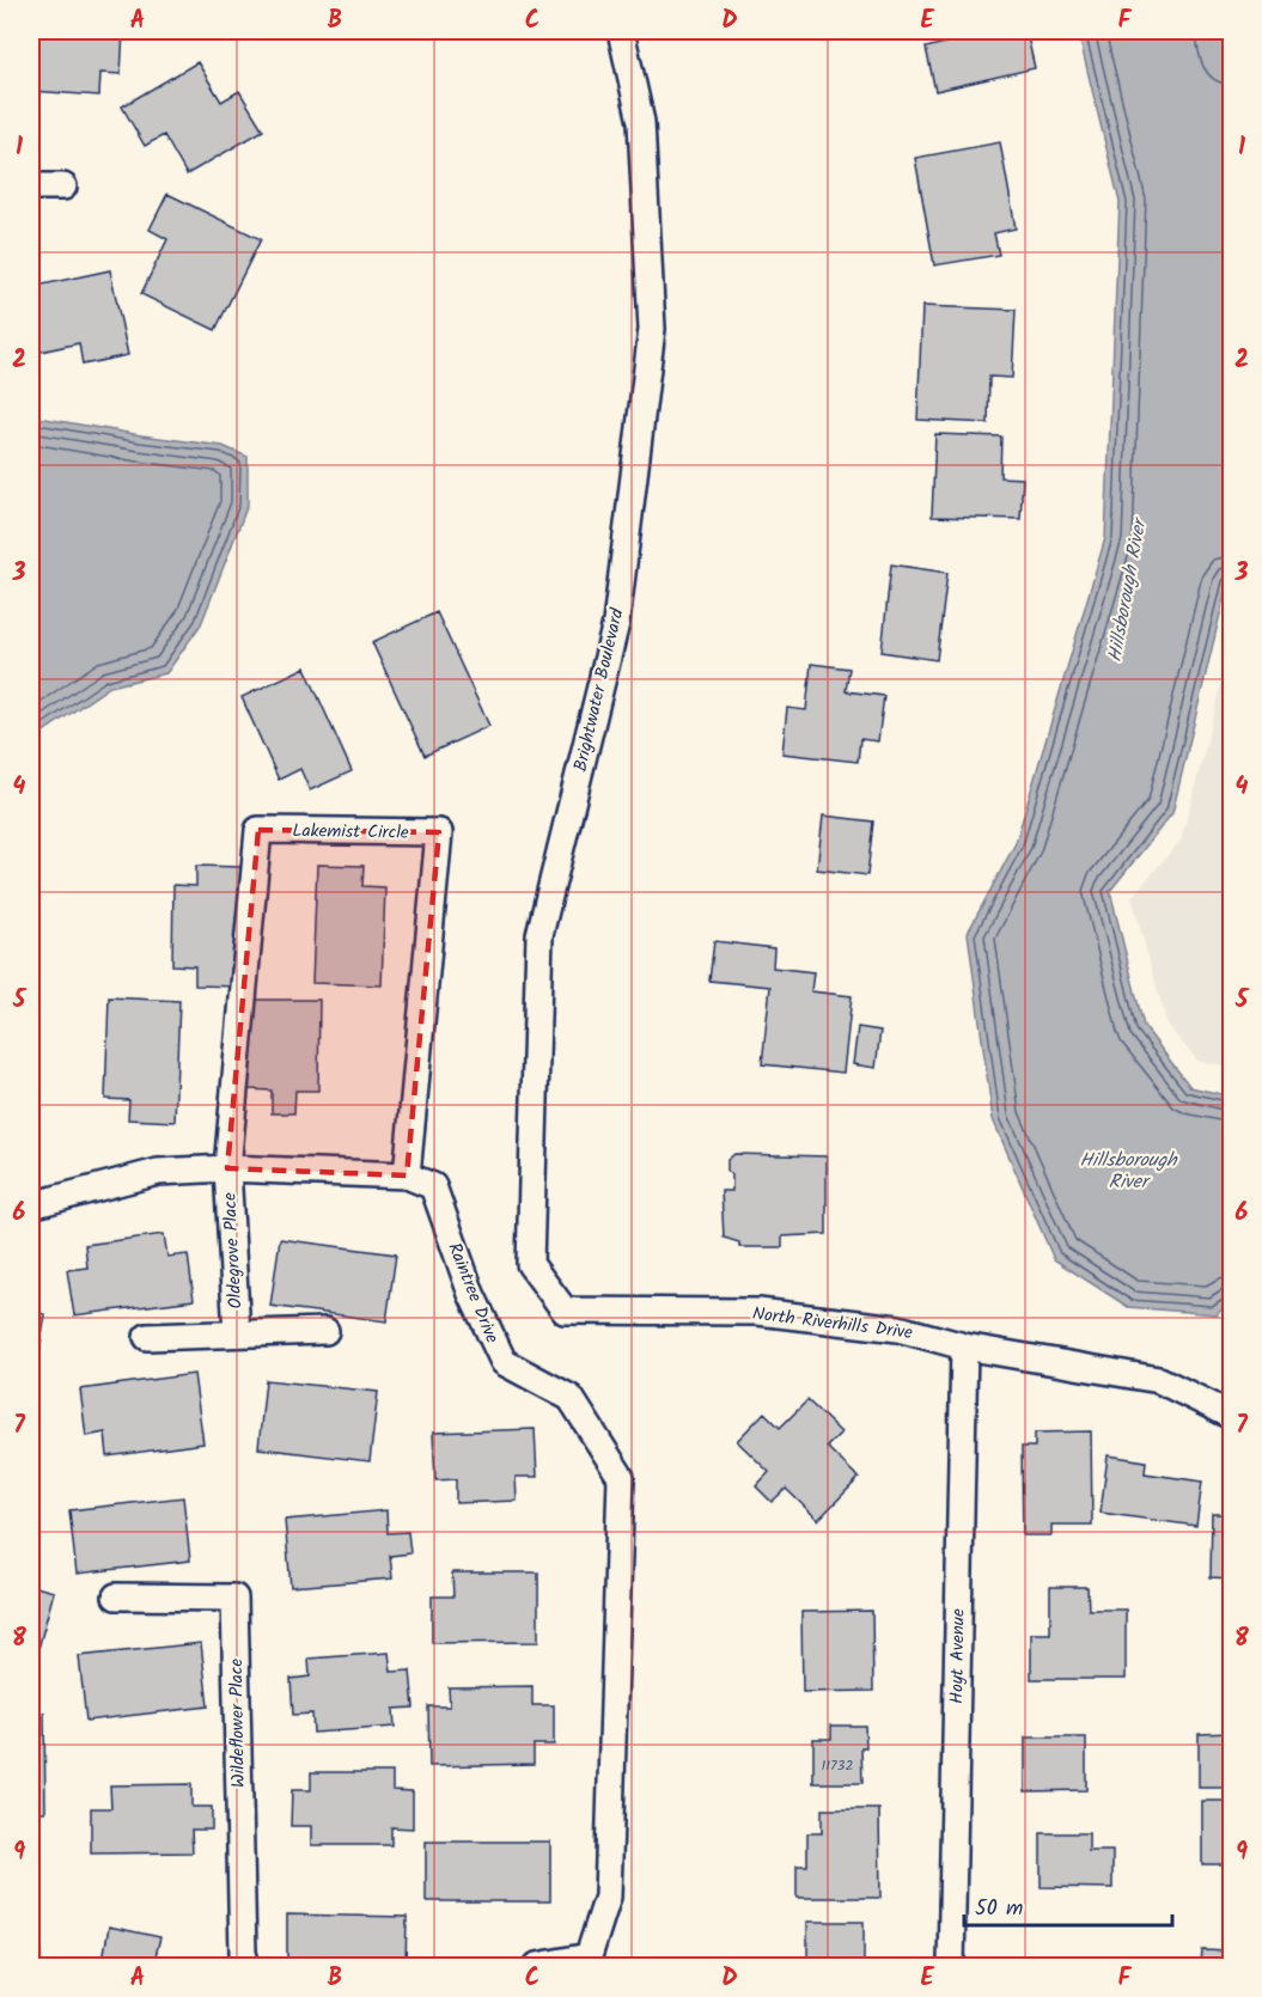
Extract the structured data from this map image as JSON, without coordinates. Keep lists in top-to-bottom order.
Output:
{
  "streets": {
    "street": [
      "Brightwater Boulevard",
      "Lakemist Circle",
      "Oldegrove Place",
      "Raintree Drive",
      "North Riverhills Drive",
      "Hoyt Avenue",
      "Wildeflower Place"
    ]
  },
  "crossings": [
    ["Brightwater Boulevard", "North Riverhills Drive"],
    ["Lakemist Circle", "Oldegrove Place"],
    ["Lakemist Circle", "Raintree Drive"],
    ["Oldegrove Place", "Raintree Drive"],
    ["North Riverhills Drive", "Hoyt Avenue"]
  ],
  "water": ["Hillsborough River"],
  "house_numbers": ["11732"],
  "scale_bar": "50 m",
  "grid": {
    "columns": [
      "A",
      "B",
      "C",
      "D",
      "E",
      "F"
    ],
    "rows": [
      "1",
      "2",
      "3",
      "4",
      "5",
      "6",
      "7",
      "8",
      "9"
    ]
  }
}
